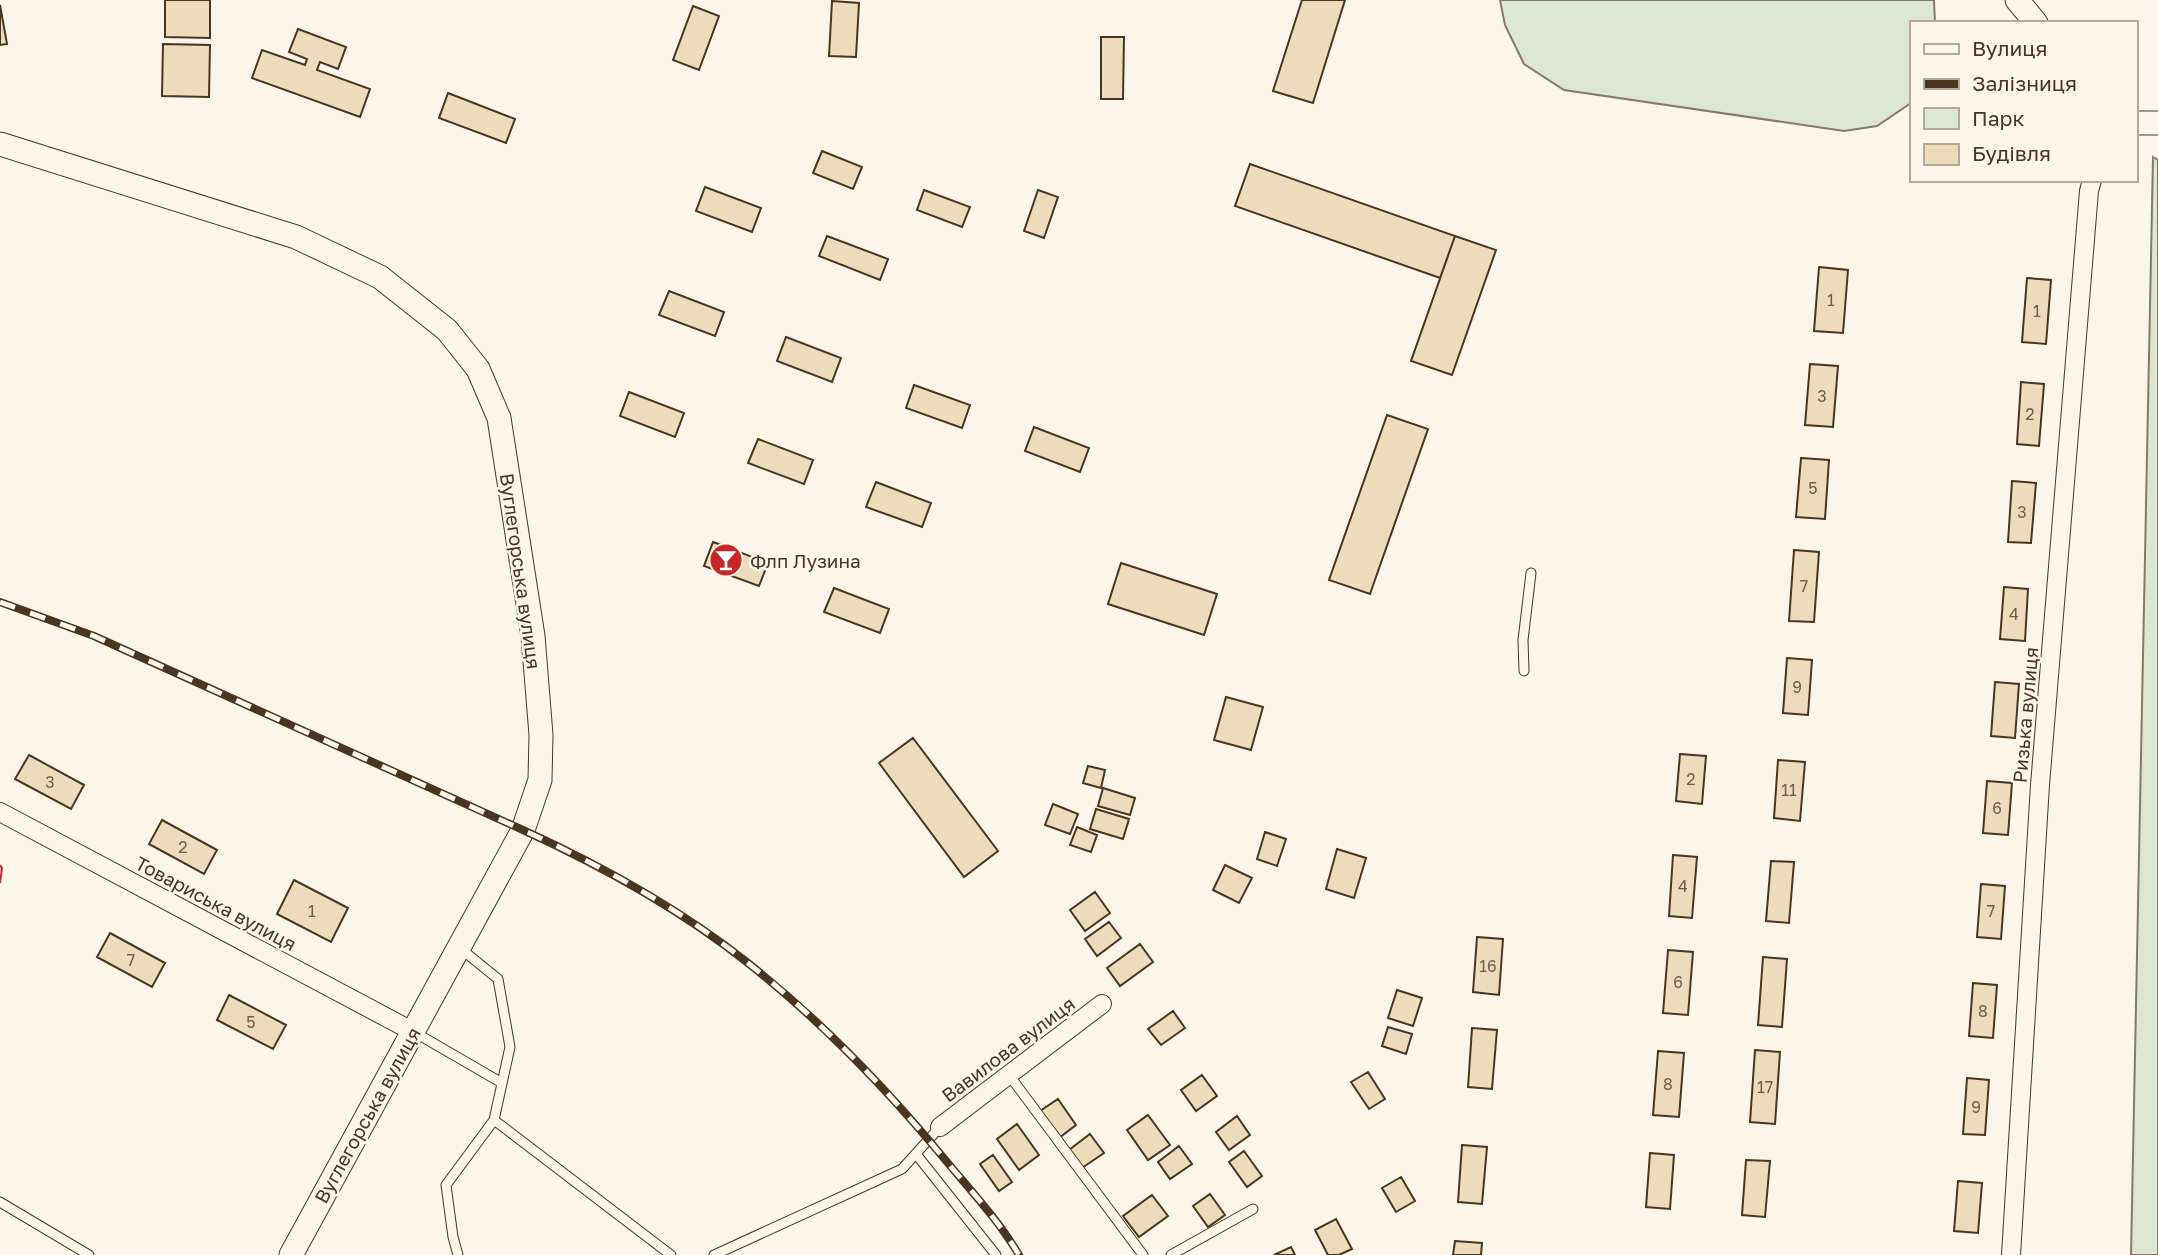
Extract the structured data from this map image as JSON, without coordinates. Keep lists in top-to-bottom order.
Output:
{
  "streets": {
    "main road": ["Вуглегорська вулиця"],
    "street": ["Ризька вулиця", "Товариська вулиця", "Вавилова вулиця"]
  },
  "crossings": [
    ["Вуглегорська вулиця", "Товариська вулиця"]
  ],
  "places": {
    "bar": ["Флп Лузина"]
  },
  "house_numbers": [
    "1",
    "1",
    "3",
    "2",
    "5",
    "3",
    "7",
    "4",
    "9",
    "2",
    "3",
    "11",
    "6",
    "2",
    "4",
    "1",
    "7",
    "7",
    "16",
    "6",
    "8",
    "5",
    "8",
    "17",
    "9"
  ],
  "legend": [
    "Вулиця",
    "Залізниця",
    "Парк",
    "Будівля"
  ]
}
